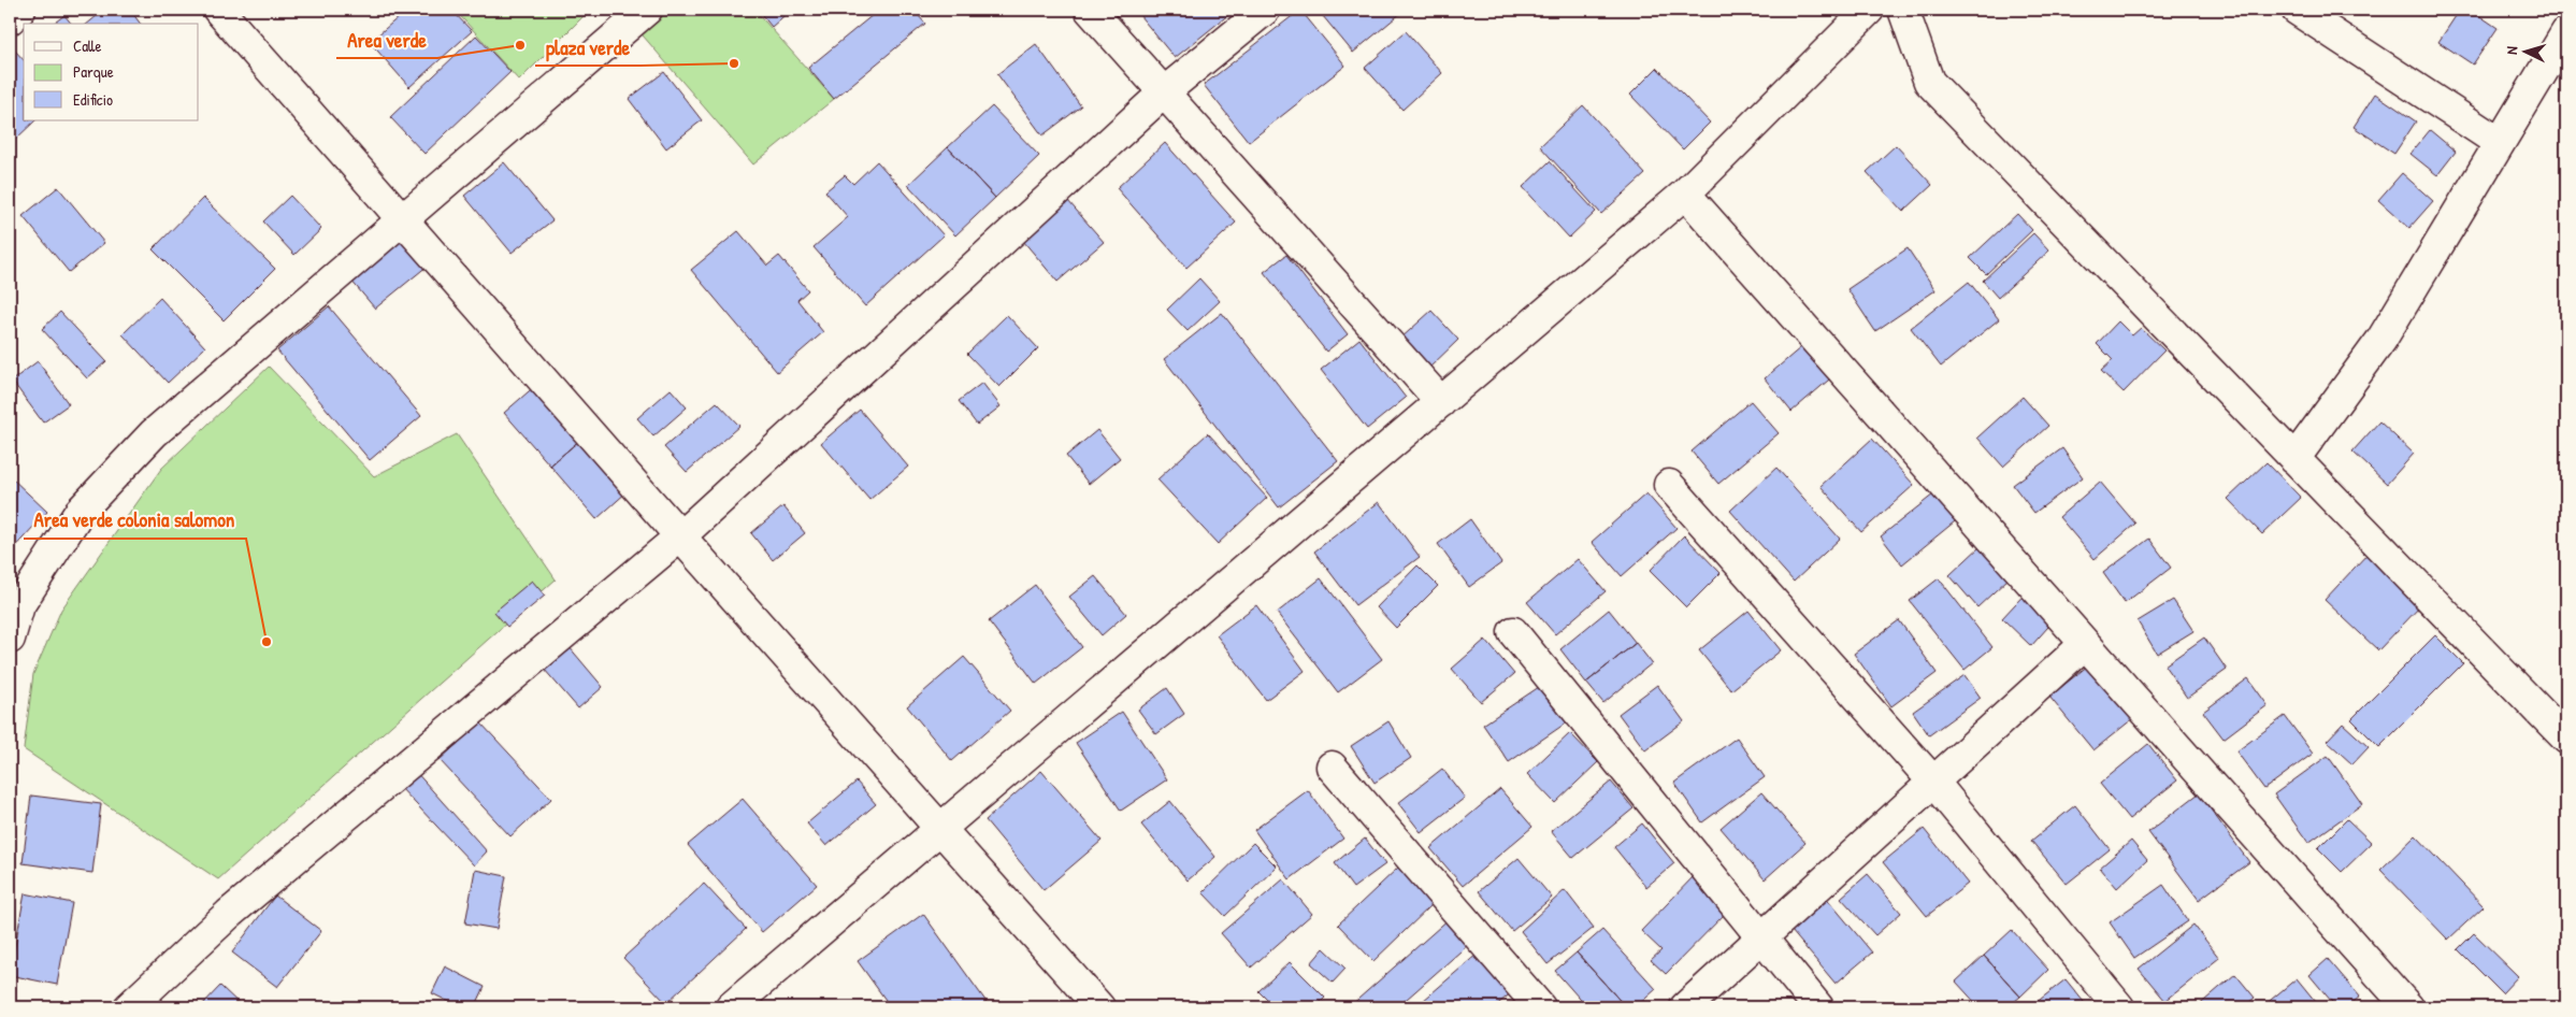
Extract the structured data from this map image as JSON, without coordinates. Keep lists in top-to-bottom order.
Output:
{
  "places": ["Area verde", "plaza verde", "Area verde colonia salomon"],
  "legend": ["Calle", "Parque", "Edificio"],
  "north": "left"
}
